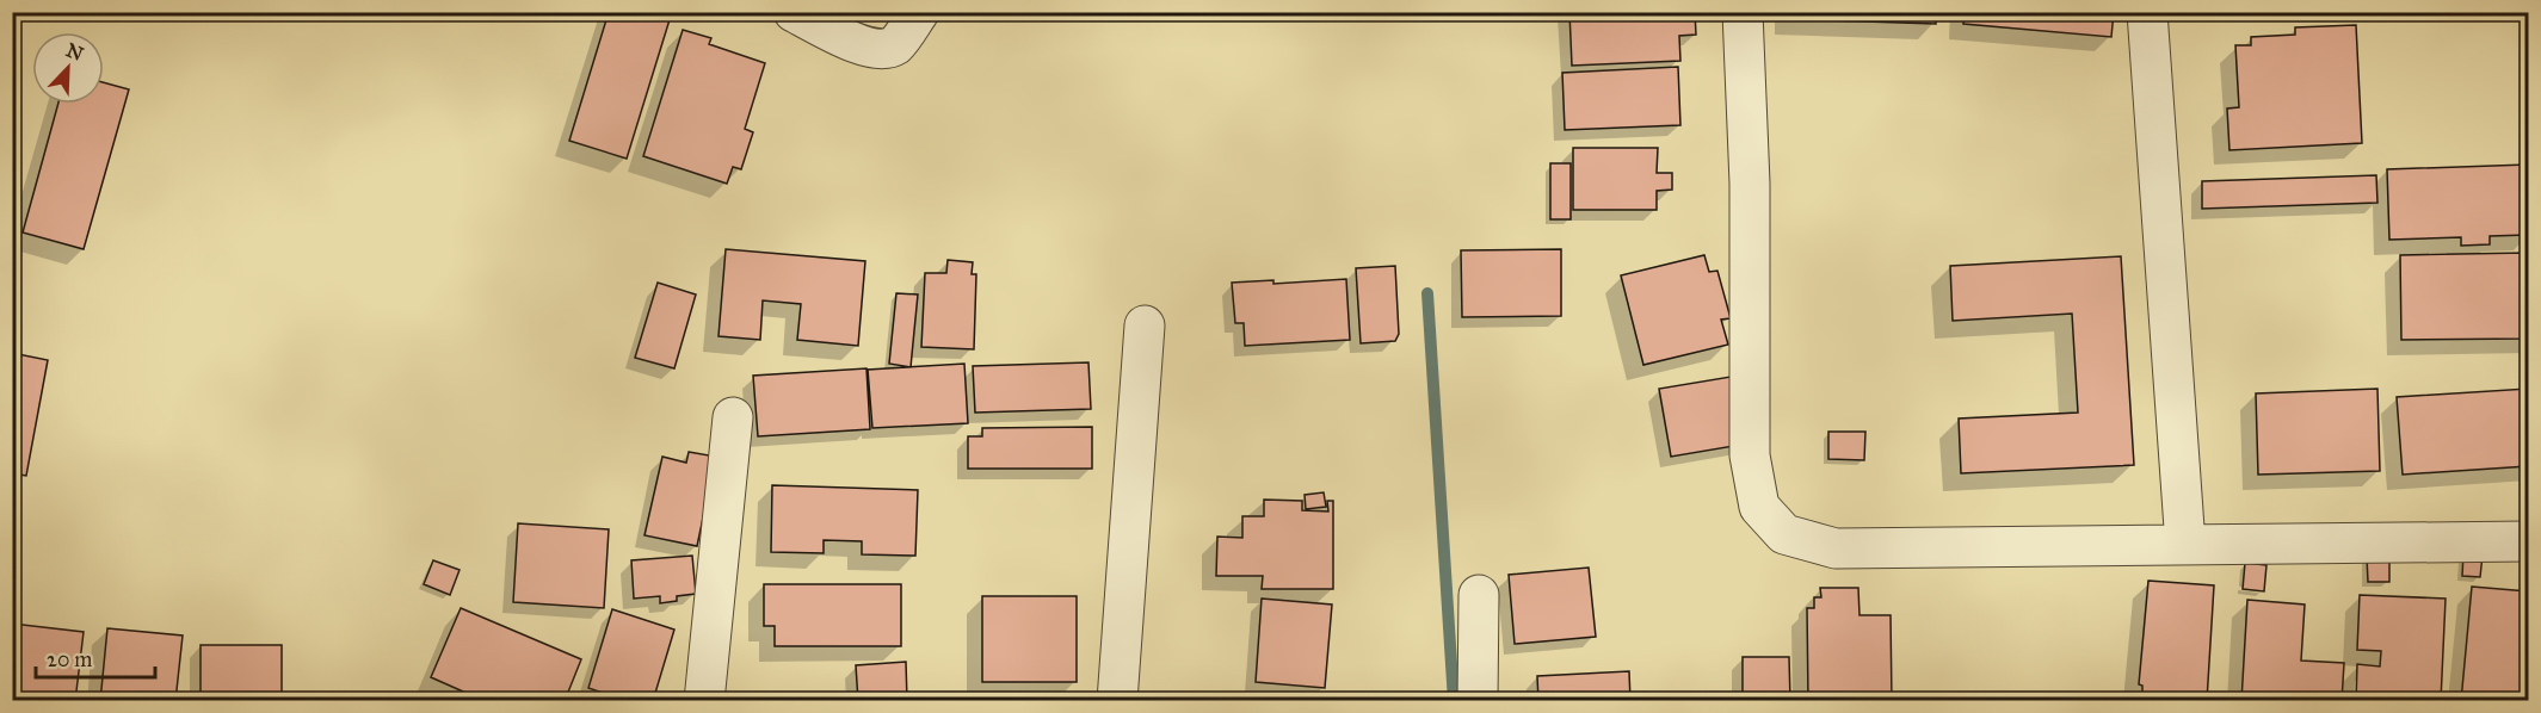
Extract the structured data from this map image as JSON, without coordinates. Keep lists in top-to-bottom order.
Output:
{
  "scale_bar": "20 m",
  "north": "top right"
}
